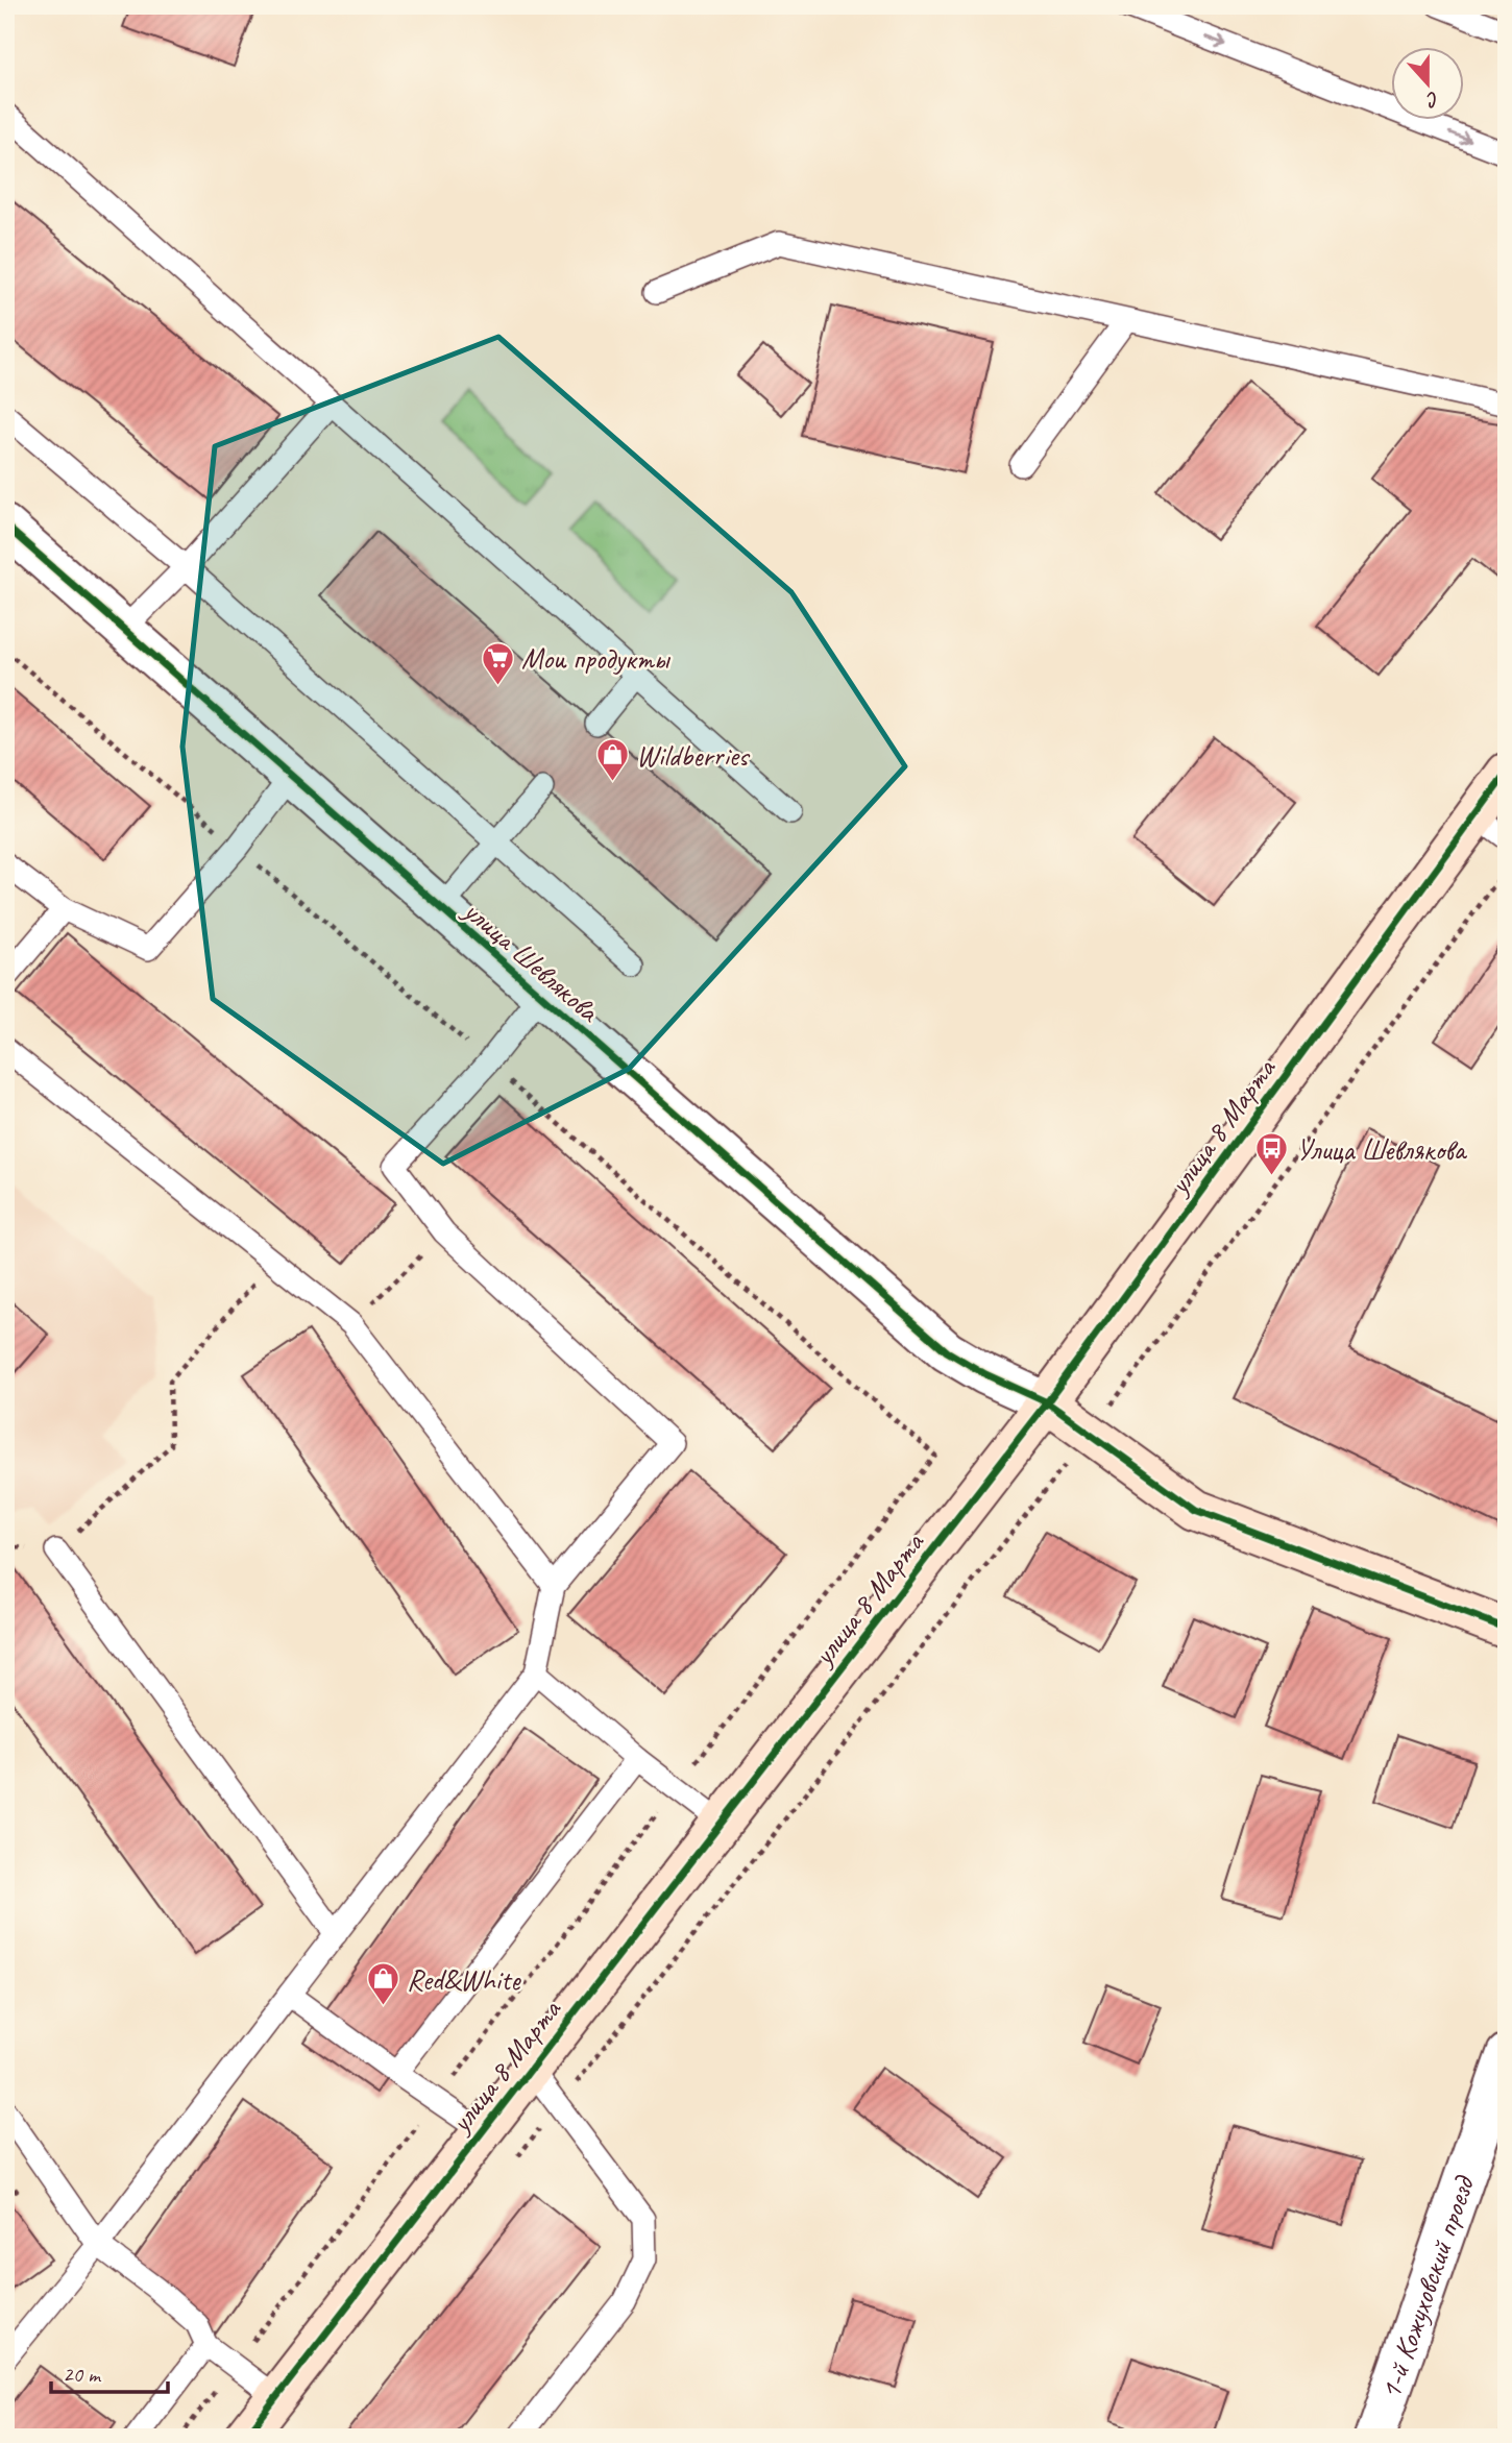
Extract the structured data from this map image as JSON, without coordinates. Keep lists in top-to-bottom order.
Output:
{
  "streets": {
    "street": ["улица Шевлякова", "улица 8 Марта", "1-й Кожуховский проезд"]
  },
  "crossings": [
    ["улица Шевлякова", "улица 8 Марта"]
  ],
  "places": {
    "supermarket": ["Мои продукты"],
    "shop": ["Wildberries", "Red&White"],
    "bus stop": ["Улица Шевлякова"]
  },
  "scale_bar": "20 m",
  "north": "bottom"
}
